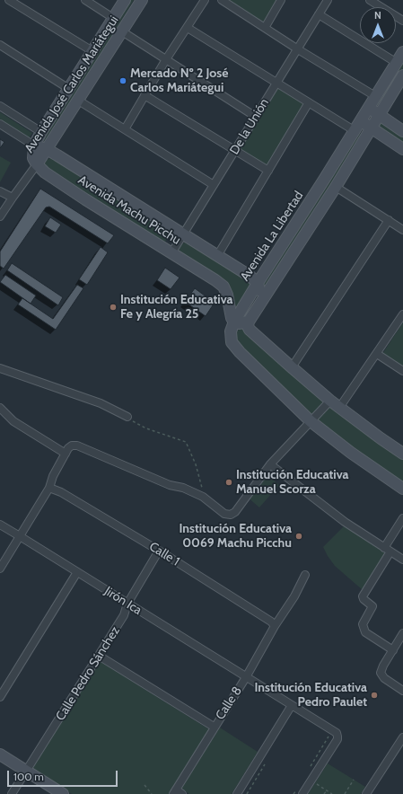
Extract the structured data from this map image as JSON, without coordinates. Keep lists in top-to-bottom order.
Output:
{
  "streets": {
    "street": [
      "Avenida José Carlos Mariátegui",
      "De la Unión",
      "Avenida Machu Picchu",
      "Avenida La Libertad",
      "Calle 1",
      "Jirón Ica",
      "Calle Pedro Sánchez",
      "Calle 8"
    ]
  },
  "crossings": [
    ["Avenida José Carlos Mariátegui", "Avenida Machu Picchu"],
    ["De la Unión", "Avenida Machu Picchu"],
    ["Avenida Machu Picchu", "Avenida La Libertad"],
    ["Calle 1", "Calle Pedro Sánchez"],
    ["Calle 1", "Calle 8"],
    ["Jirón Ica", "Calle Pedro Sánchez"],
    ["Jirón Ica", "Calle 8"]
  ],
  "places": [
    "Mercado Nº 2 José Carlos Mariátegui",
    "Institución Educativa Fe y Alegría 25",
    "Institución Educativa Manuel Scorza",
    "Institución Educativa 0069 Machu Picchu",
    "Institución Educativa Pedro Paulet"
  ],
  "scale_bar": "100 m",
  "north": "top"
}
